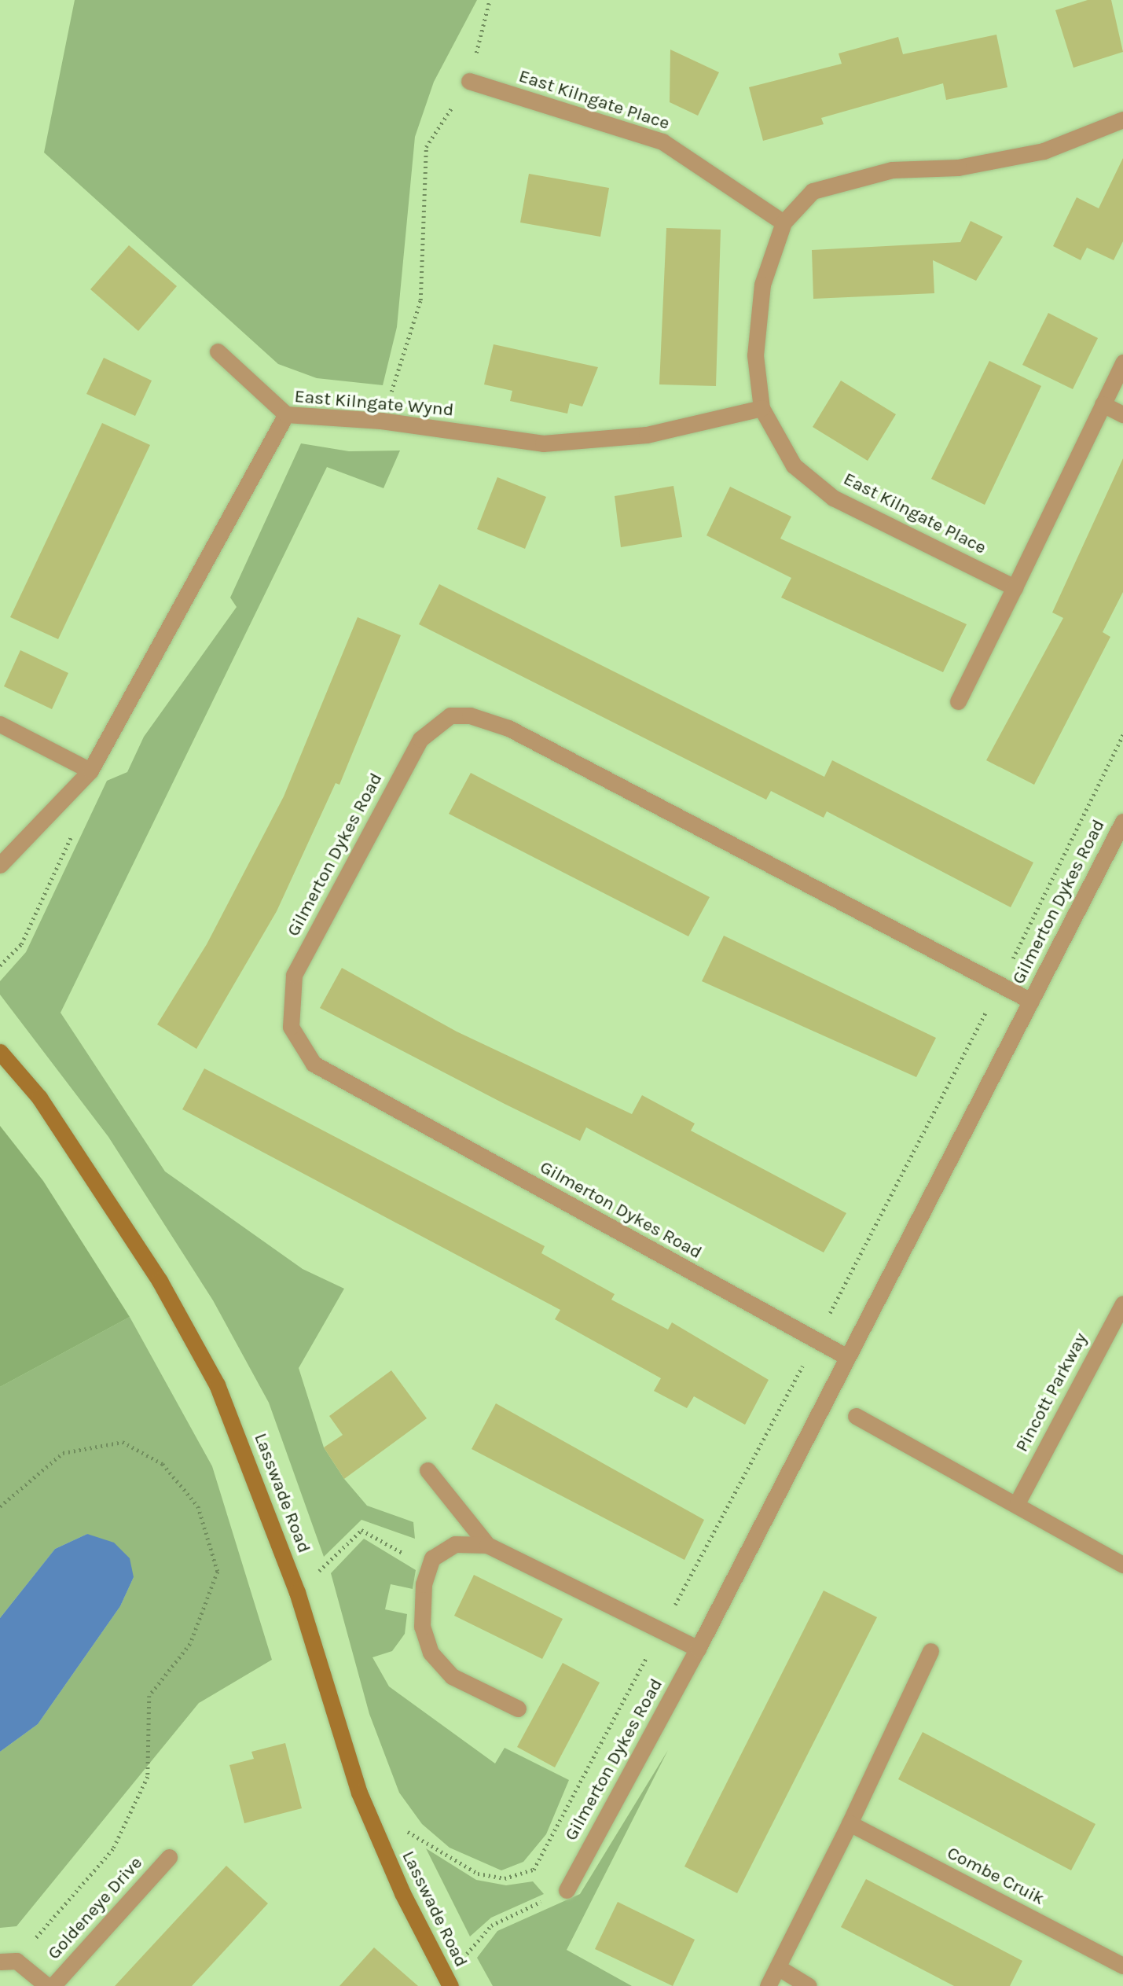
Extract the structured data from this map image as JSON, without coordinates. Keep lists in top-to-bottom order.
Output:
{
  "streets": {
    "street": [
      "East Kilngate Place",
      "East Kilngate Wynd",
      "Gilmerton Dykes Road",
      "Pincott Parkway",
      "Lasswade Road",
      "Combe Cruik",
      "Goldeneye Drive"
    ]
  },
  "crossings": [
    ["East Kilngate Place", "East Kilngate Wynd"]
  ]
}
